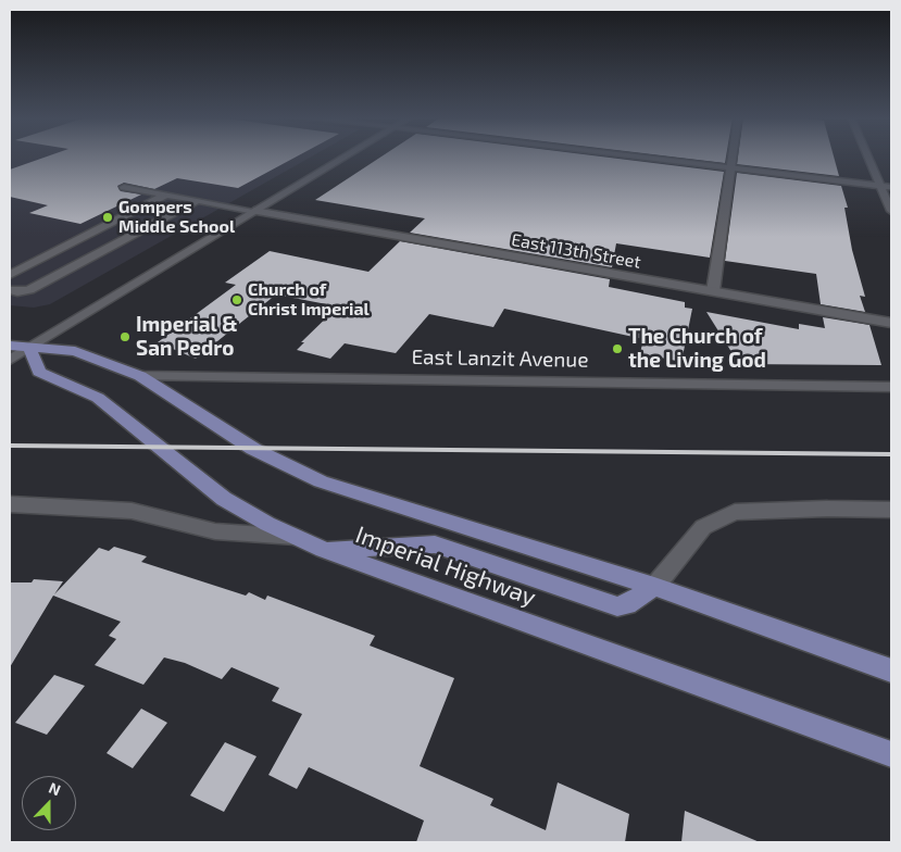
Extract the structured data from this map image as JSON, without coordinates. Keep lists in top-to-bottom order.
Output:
{
  "streets": {
    "main road": ["Imperial Highway"],
    "street": ["East 113th Street", "East Lanzit Avenue"]
  },
  "crossings": [
    ["East Lanzit Avenue", "Imperial Highway"]
  ],
  "places": [
    "Gompers Middle School",
    "Church of Christ Imperial",
    "Imperial & San Pedro",
    "The Church of the Living God"
  ],
  "north": "top"
}
